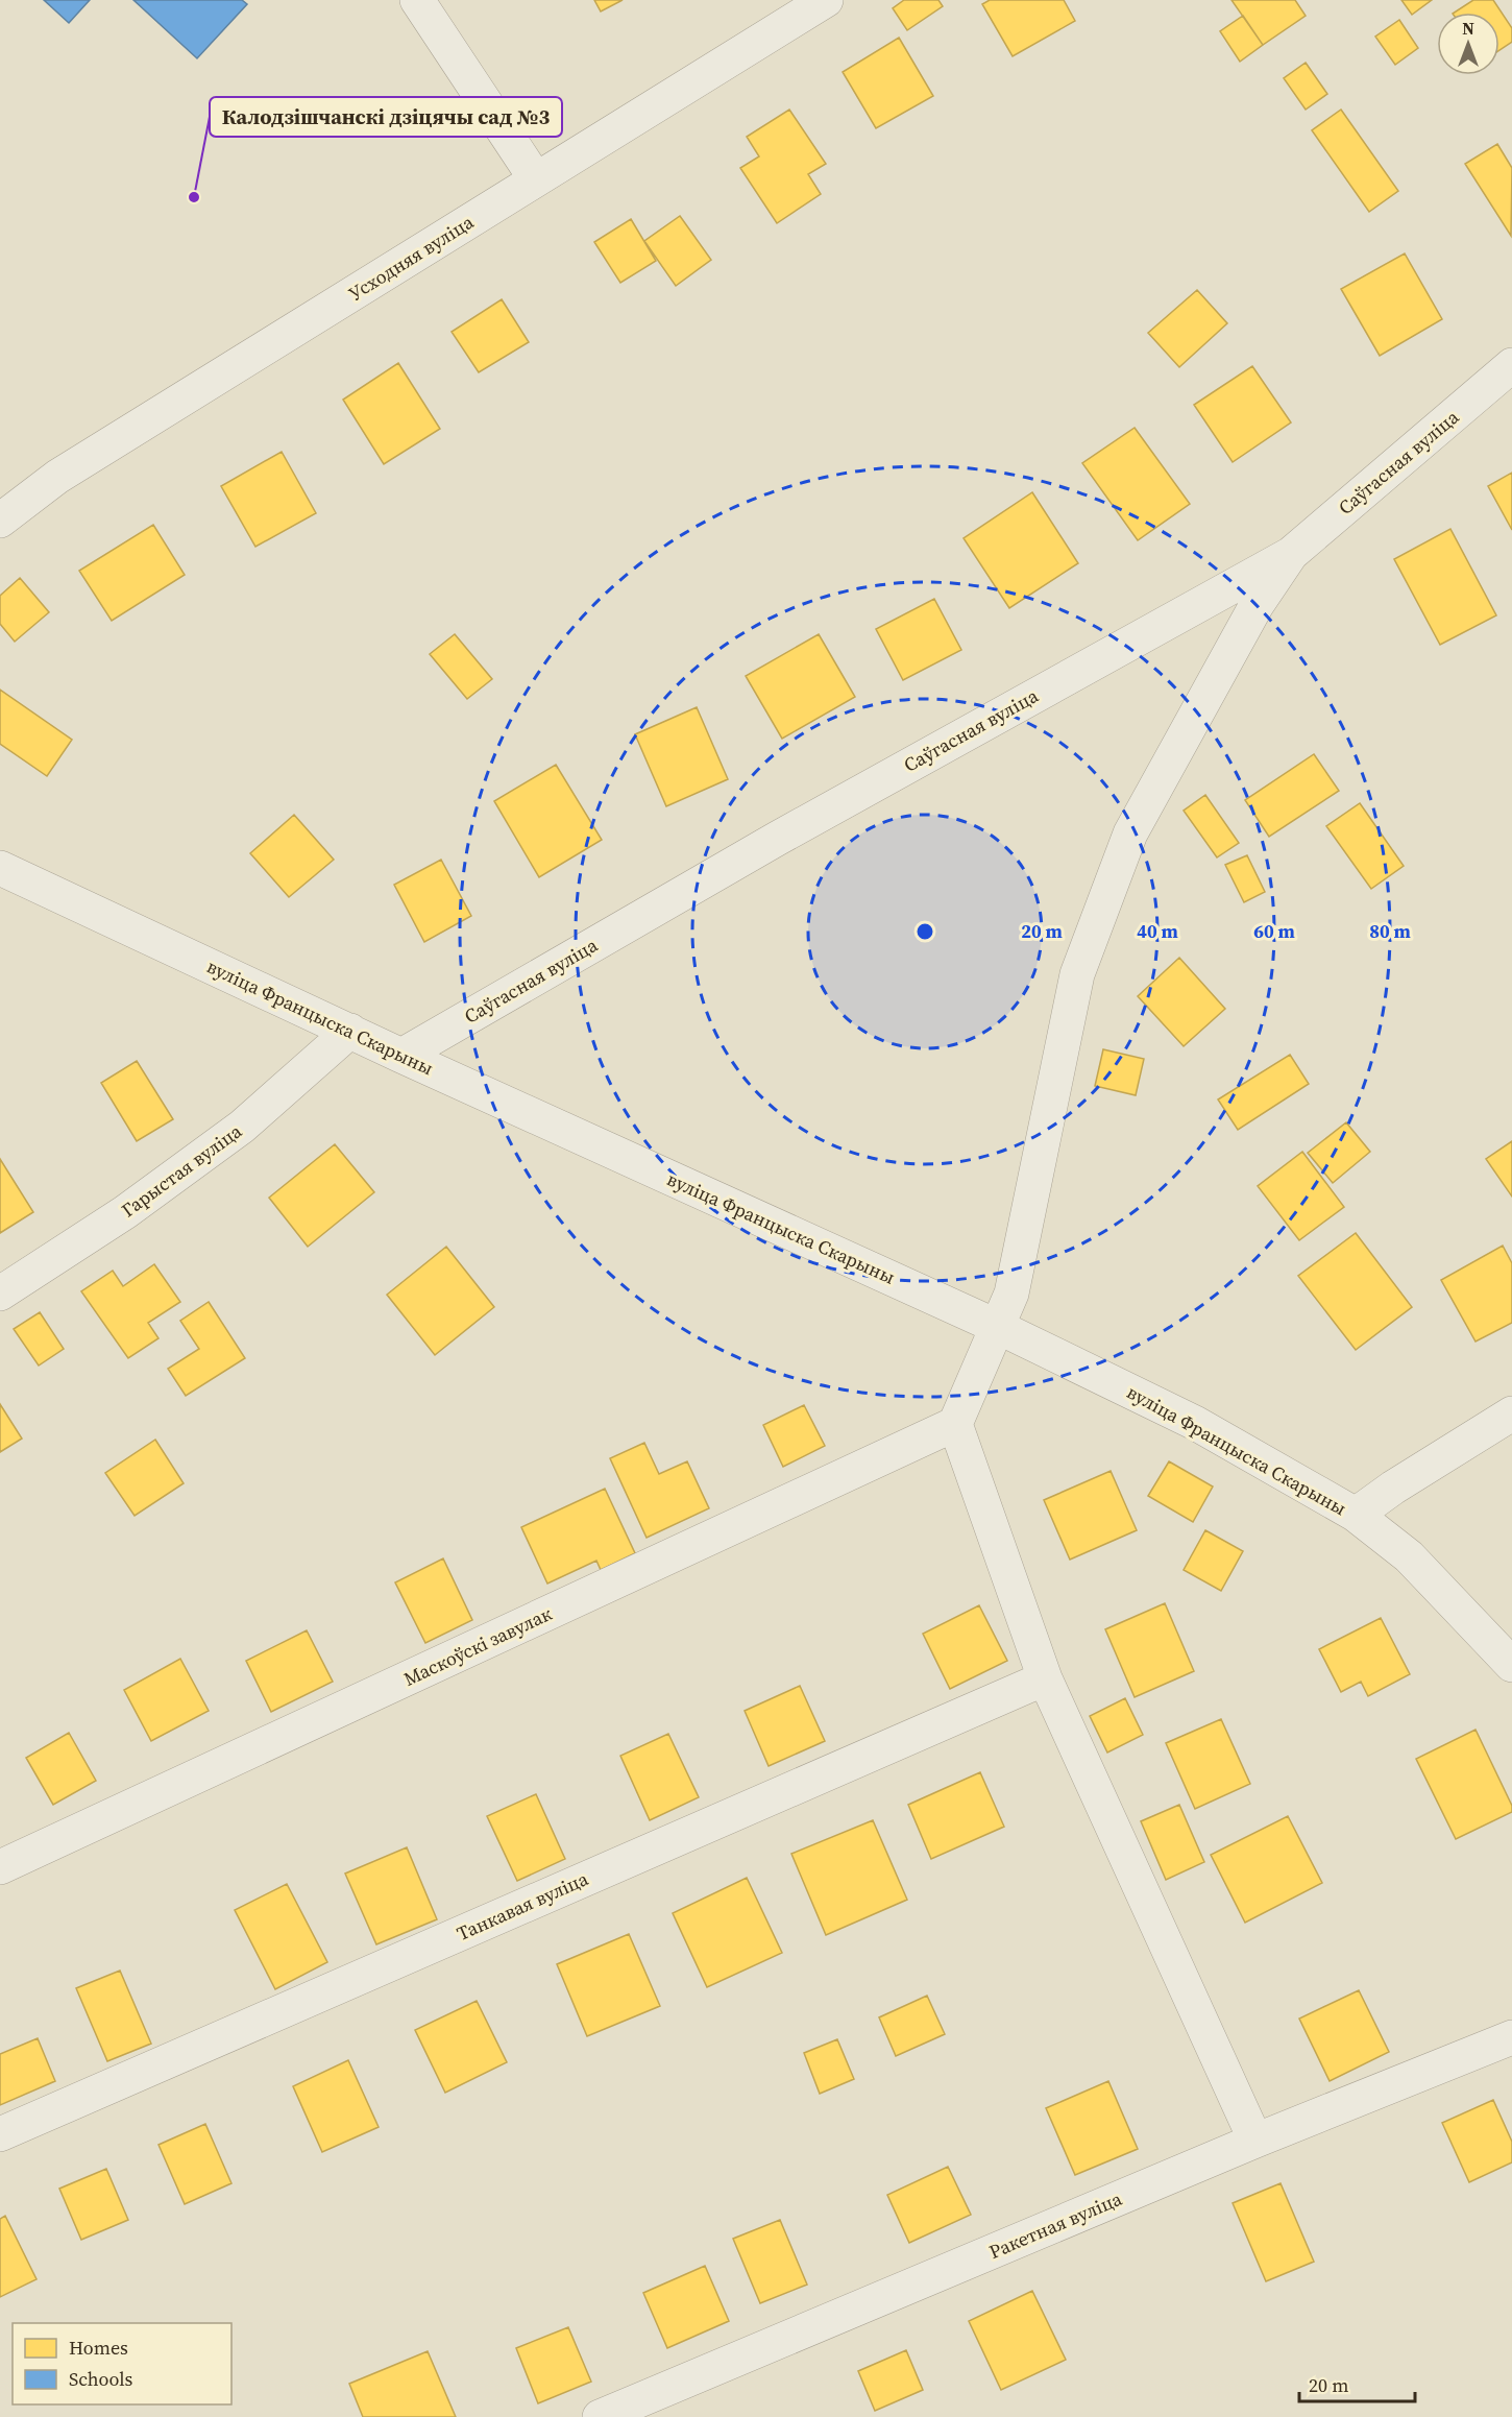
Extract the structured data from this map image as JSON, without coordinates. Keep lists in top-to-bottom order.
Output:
{
  "streets": {
    "street": [
      "Усходняя вуліца",
      "Саўгасная вуліца",
      "вуліца Францыска Скарыны",
      "Гарыстая вуліца",
      "Маскоўскі завулак",
      "Танкавая вуліца",
      "Ракетная вуліца"
    ]
  },
  "crossings": [
    ["Саўгасная вуліца", "вуліца Францыска Скарыны"],
    ["вуліца Францыска Скарыны", "Гарыстая вуліца"]
  ],
  "places": ["Калодзішчанскі дзіцячы сад №3"],
  "legend": ["Homes", "Schools"],
  "scale_bar": "20 m",
  "north": "top",
  "rings": [
    "20 m",
    "40 m",
    "60 m",
    "80 m"
  ]
}
